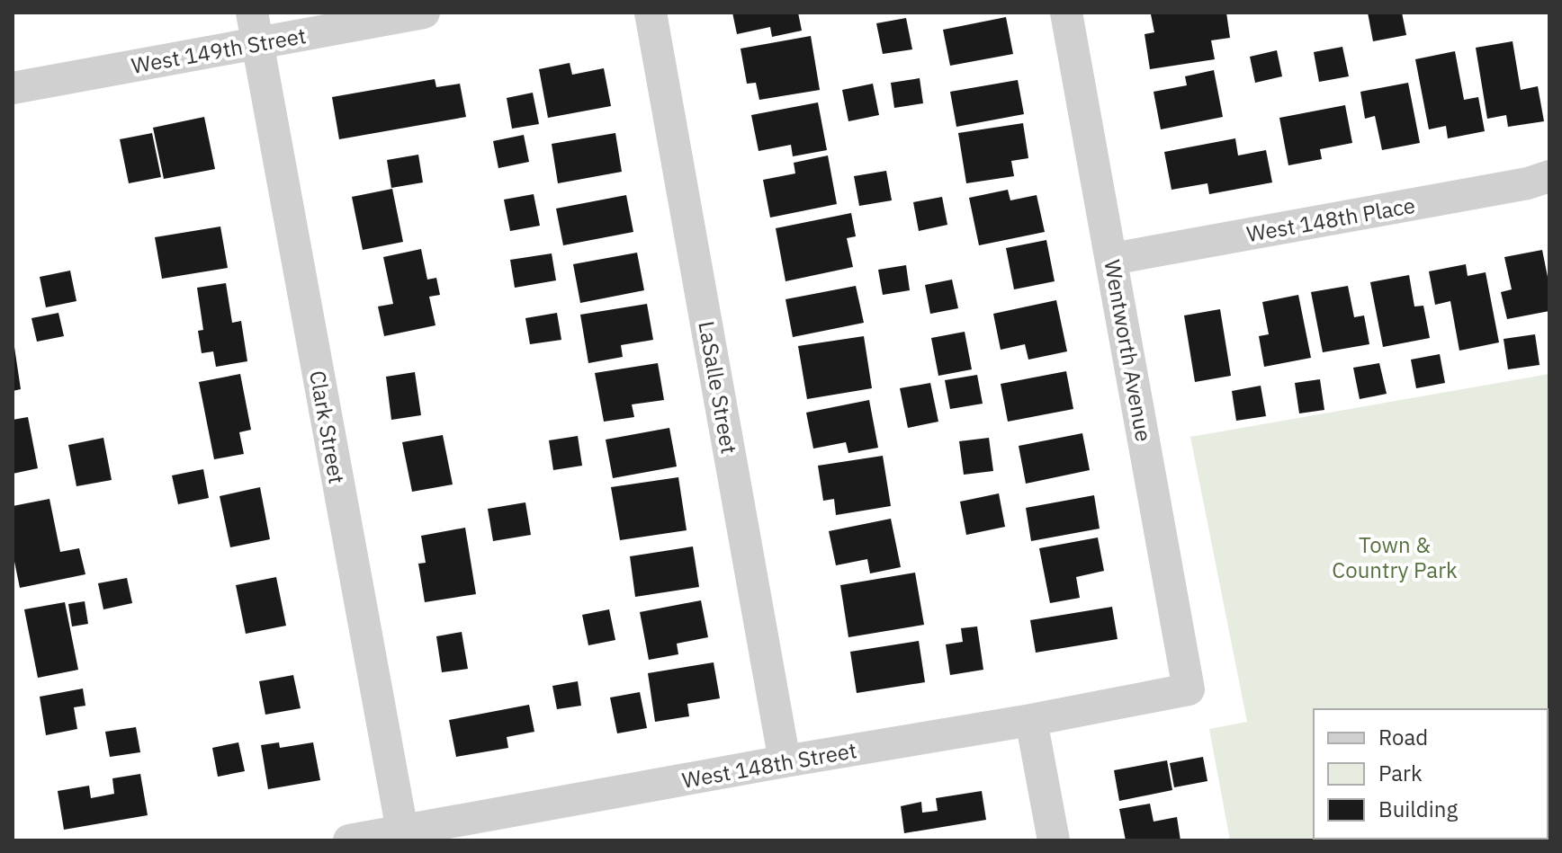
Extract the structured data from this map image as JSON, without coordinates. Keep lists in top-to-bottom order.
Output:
{
  "streets": {
    "street": [
      "West 149th Street",
      "West 148th Place",
      "Wentworth Avenue",
      "LaSalle Street",
      "Clark Street",
      "West 148th Street"
    ]
  },
  "crossings": [
    ["West 149th Street", "Clark Street"],
    ["West 148th Place", "Wentworth Avenue"],
    ["Wentworth Avenue", "West 148th Street"],
    ["LaSalle Street", "West 148th Street"],
    ["Clark Street", "West 148th Street"]
  ],
  "parks": ["Town & Country Park"],
  "legend": ["Road", "Park", "Building"]
}
